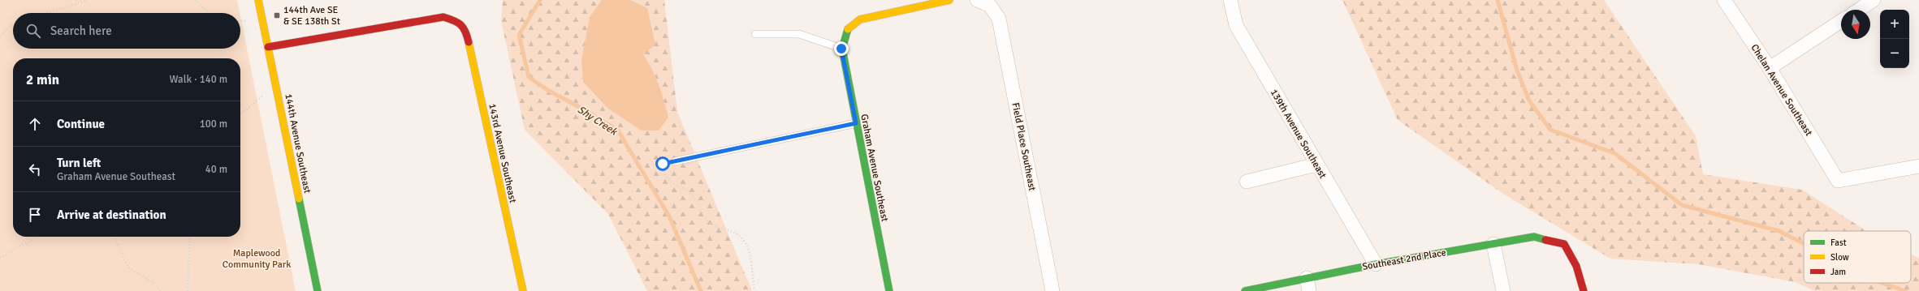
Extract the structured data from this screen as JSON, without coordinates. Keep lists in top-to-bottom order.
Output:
{
  "streets": {
    "street": [
      "Chelan Avenue Southeast",
      "139th Avenue Southeast",
      "144th Avenue Southeast",
      "Field Place Southeast",
      "143rd Avenue Southeast",
      "Graham Avenue Southeast",
      "Southeast 2nd Place"
    ]
  },
  "crossings": [
    ["139th Avenue Southeast", "Southeast 2nd Place"],
    ["144th Avenue Southeast", "143rd Avenue Southeast"]
  ],
  "water": ["Shy Creek"],
  "parks": ["Maplewood Community Park"],
  "places": {
    "transit": ["144th Ave SE & SE 138th St"]
  },
  "legend": ["Fast", "Slow", "Jam"],
  "north": "bottom",
  "page": {
    "map_buttons": ["+", "−"],
    "search": "Search here",
    "heading": ["2 min", "Walk · 140 m"],
    "list": [
      ["Continue", "100 m"],
      ["Turn left", "Graham Avenue Southeast", "40 m"],
      "Arrive at destination"
    ]
  }
}
